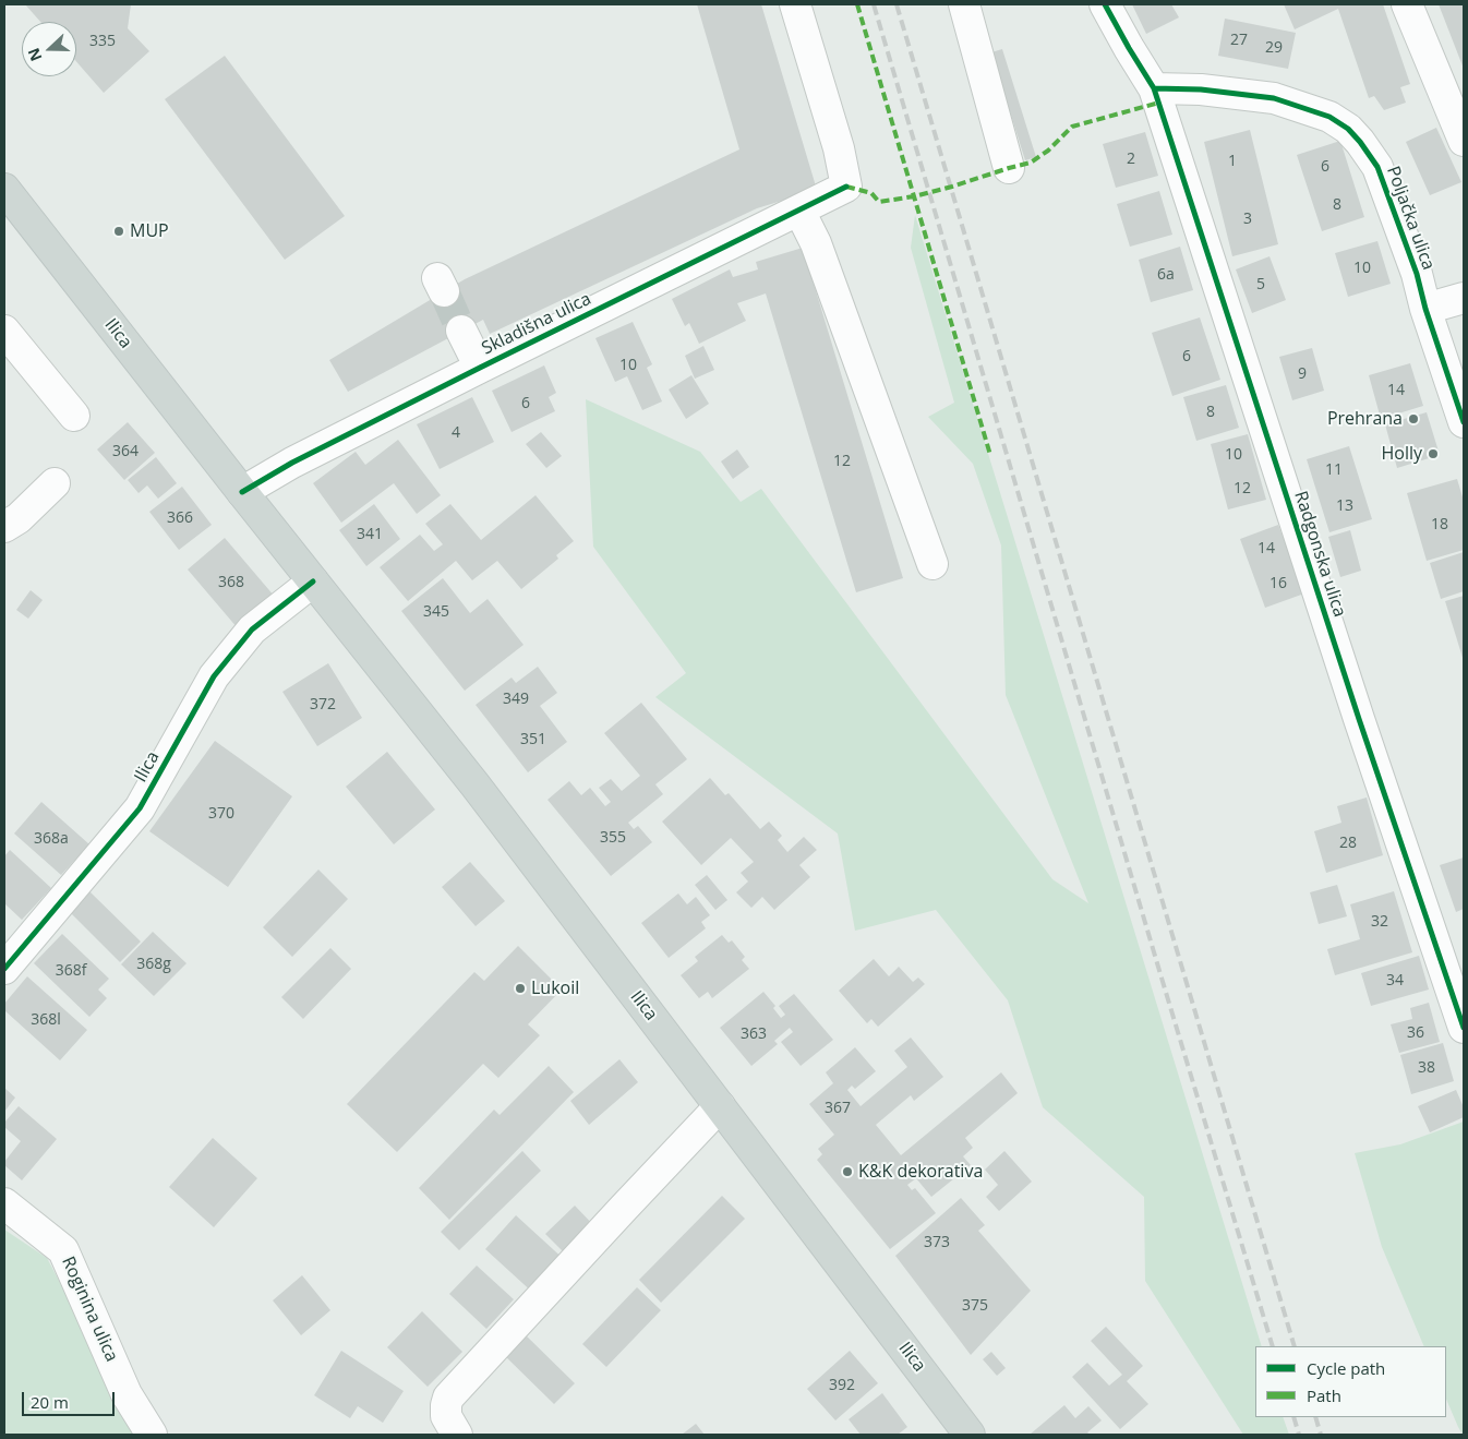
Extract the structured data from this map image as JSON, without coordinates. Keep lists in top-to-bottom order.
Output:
{
  "streets": {
    "main road": ["Ilica"],
    "street": [
      "Poljačka ulica",
      "Skladišna ulica",
      "Radgonska ulica",
      "Roginina ulica"
    ]
  },
  "crossings": [
    ["Poljačka ulica", "Radgonska ulica"],
    ["Skladišna ulica", "Ilica"]
  ],
  "places": [
    "MUP",
    "Prehrana",
    "Holly",
    "Lukoil",
    "K&K dekorativa"
  ],
  "house_numbers": [
    "27",
    "335",
    "29",
    "2",
    "1",
    "6",
    "8",
    "3",
    "10",
    "6a",
    "5",
    "6",
    "10",
    "9",
    "14",
    "6",
    "8",
    "4",
    "364",
    "10",
    "12",
    "11",
    "12",
    "13",
    "366",
    "18",
    "341",
    "14",
    "368",
    "16",
    "345",
    "349",
    "372",
    "351",
    "370",
    "355",
    "368a",
    "28",
    "32",
    "368g",
    "368f",
    "34",
    "368l",
    "36",
    "363",
    "38",
    "367",
    "373",
    "375",
    "392"
  ],
  "legend": ["Cycle path", "Path"],
  "scale_bar": "20 m",
  "north": "left"
}
